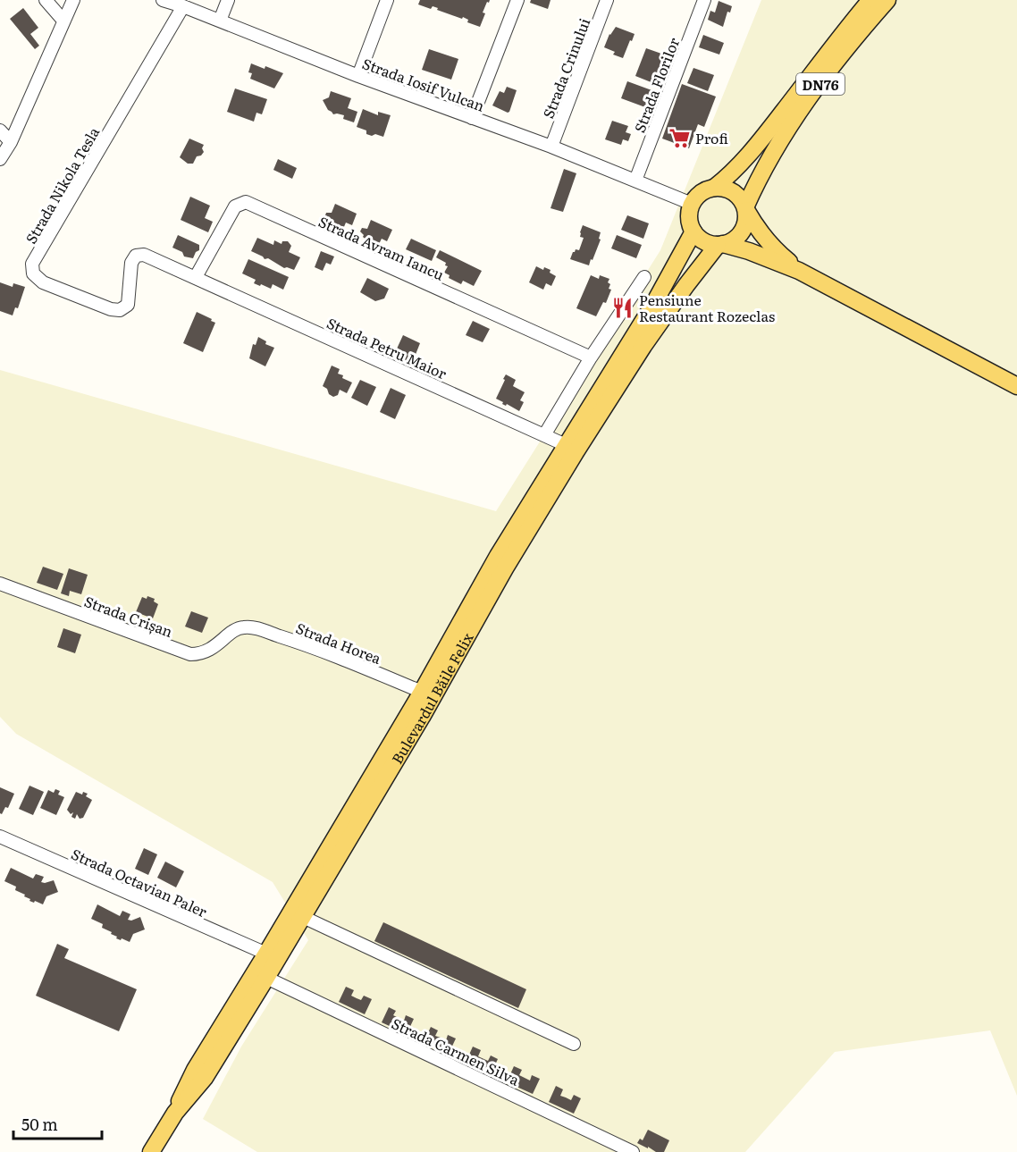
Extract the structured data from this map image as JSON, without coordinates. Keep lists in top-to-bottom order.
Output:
{
  "streets": {
    "main road": ["DN76", "Bulevardul Băile Felix"],
    "street": [
      "Strada Crinului",
      "Strada Iosif Vulcan",
      "Strada Florilor",
      "Strada Nikola Tesla",
      "Strada Avram Iancu",
      "Strada Petru Maior",
      "Strada Crișan",
      "Strada Horea",
      "Strada Octavian Paler",
      "Strada Carmen Silva"
    ]
  },
  "crossings": [
    ["Strada Crinului", "Strada Iosif Vulcan"],
    ["Strada Iosif Vulcan", "DN76"],
    ["Strada Iosif Vulcan", "Strada Florilor"],
    ["Strada Iosif Vulcan", "Strada Nikola Tesla"],
    ["Strada Iosif Vulcan", "Bulevardul Băile Felix"],
    ["DN76", "Bulevardul Băile Felix"],
    ["Strada Nikola Tesla", "Strada Avram Iancu"],
    ["Strada Nikola Tesla", "Strada Petru Maior"],
    ["Strada Avram Iancu", "Strada Petru Maior"],
    ["Strada Petru Maior", "Bulevardul Băile Felix"],
    ["Strada Crișan", "Strada Horea"],
    ["Strada Horea", "Bulevardul Băile Felix"],
    ["Bulevardul Băile Felix", "Strada Octavian Paler"],
    ["Bulevardul Băile Felix", "Strada Carmen Silva"]
  ],
  "places": {
    "supermarket": ["Profi"],
    "restaurant": ["Pensiune Restaurant Rozeclas"]
  },
  "scale_bar": "50 m"
}
